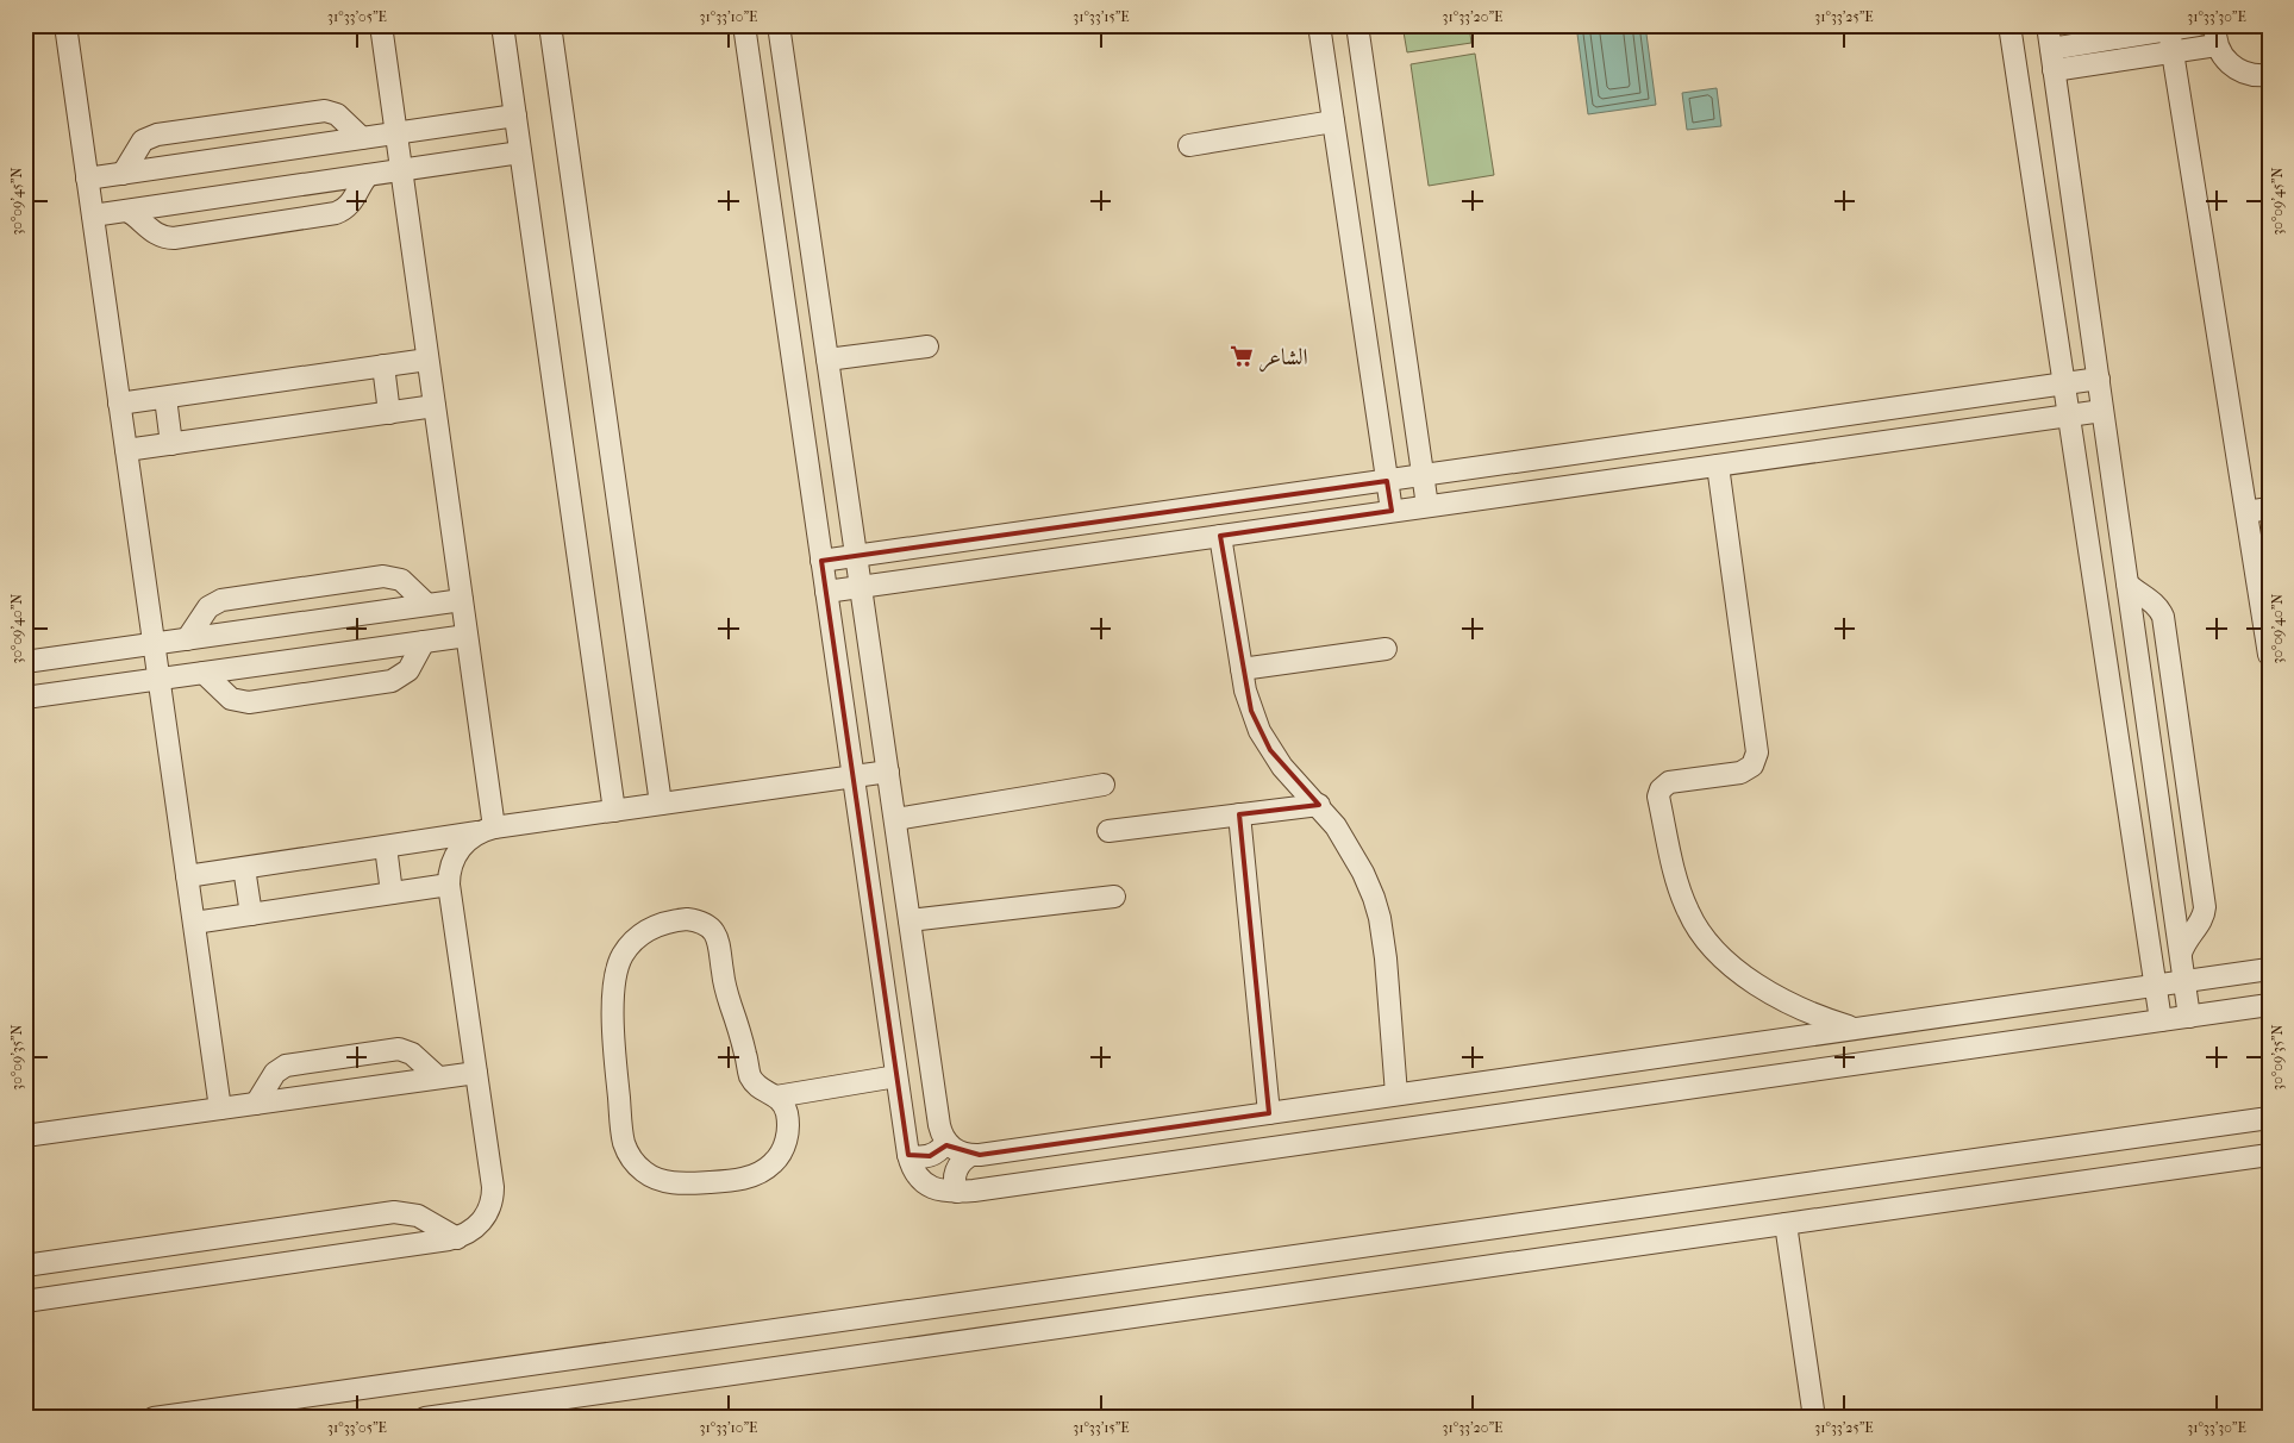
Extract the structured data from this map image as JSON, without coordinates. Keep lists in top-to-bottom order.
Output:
{
  "places": {
    "supermarket": ["الشاعر"]
  },
  "coordinates": [
    "31°33'05\"E",
    "31°33'10\"E",
    "31°33'15\"E",
    "31°33'20\"E",
    "31°33'25\"E",
    "31°33'30\"E",
    "30°09'45\"N",
    "30°09'40\"N",
    "30°09'35\"N"
  ]
}
